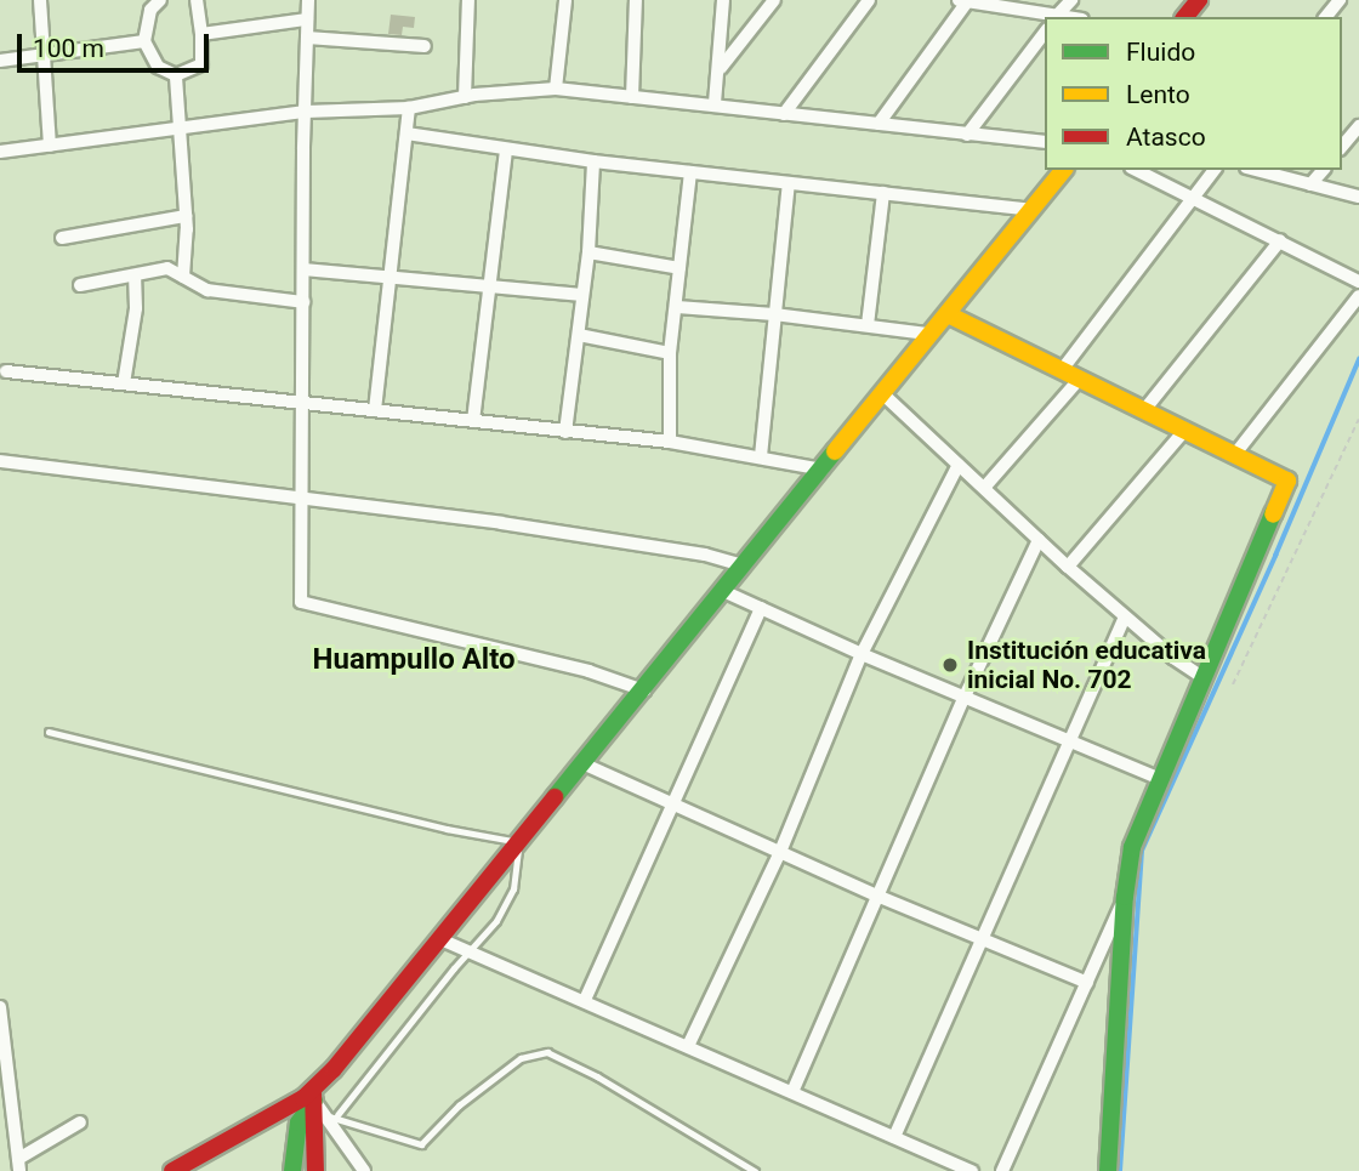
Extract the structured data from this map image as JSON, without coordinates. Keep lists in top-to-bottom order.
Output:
{
  "districts": ["Huampullo Alto"],
  "places": ["Institución educativa inicial No. 702"],
  "legend": ["Fluido", "Lento", "Atasco"],
  "scale_bar": "100 m"
}
